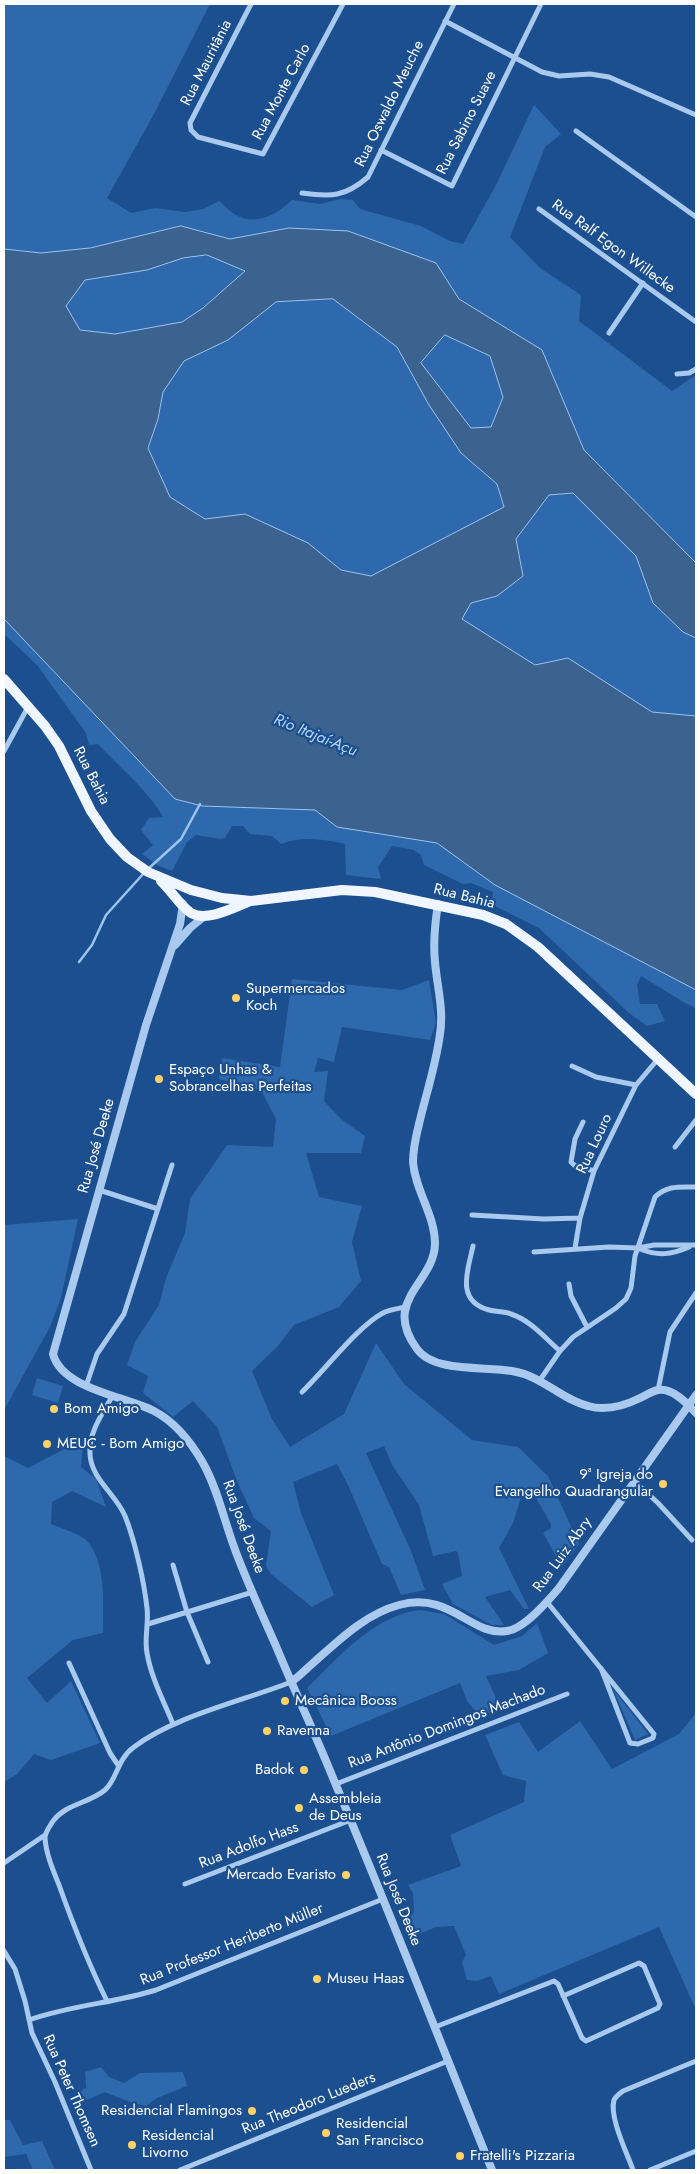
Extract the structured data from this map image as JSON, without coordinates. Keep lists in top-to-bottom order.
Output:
{
  "streets": {
    "main road": ["Rua Bahia"],
    "street": [
      "Rua Mauritânia",
      "Rua Monte Carlo",
      "Rua Oswaldo Meuche",
      "Rua Sabino Suave",
      "Rua Ralf Egon Willecke",
      "Rua Louro",
      "Rua José Deeke",
      "Rua Luiz Abry",
      "Rua Antônio Domingos Machado",
      "Rua Adolfo Hass",
      "Rua Professor Heriberto Müller",
      "Rua Peter Thomsen",
      "Rua Theodoro Lueders"
    ]
  },
  "crossings": [
    ["Rua Mauritânia", "Rua Monte Carlo"],
    ["Rua Oswaldo Meuche", "Rua Sabino Suave"],
    ["Rua Bahia", "Rua Louro"],
    ["Rua Bahia", "Rua José Deeke"],
    ["Rua José Deeke", "Rua Luiz Abry"],
    ["Rua José Deeke", "Rua Antônio Domingos Machado"],
    ["Rua José Deeke", "Rua Adolfo Hass"],
    ["Rua José Deeke", "Rua Professor Heriberto Müller"],
    ["Rua José Deeke", "Rua Theodoro Lueders"],
    ["Rua Professor Heriberto Müller", "Rua Peter Thomsen"]
  ],
  "water": ["Rio Itajaí-Açu"],
  "places": [
    "Supermercados Koch",
    "Espaço Unhas & Sobrancelhas Perfeitas",
    "Bom Amigo",
    "MEUC - Bom Amigo",
    "9ª Igreja do Evangelho Quadrangular",
    "Mecânica Booss",
    "Ravenna",
    "Badok",
    "Assembleia de Deus",
    "Mercado Evaristo",
    "Museu Haas",
    "Residencial Flamingos",
    "Residencial San Francisco",
    "Residencial Livorno",
    "Fratelli's Pizzaria"
  ]
}
